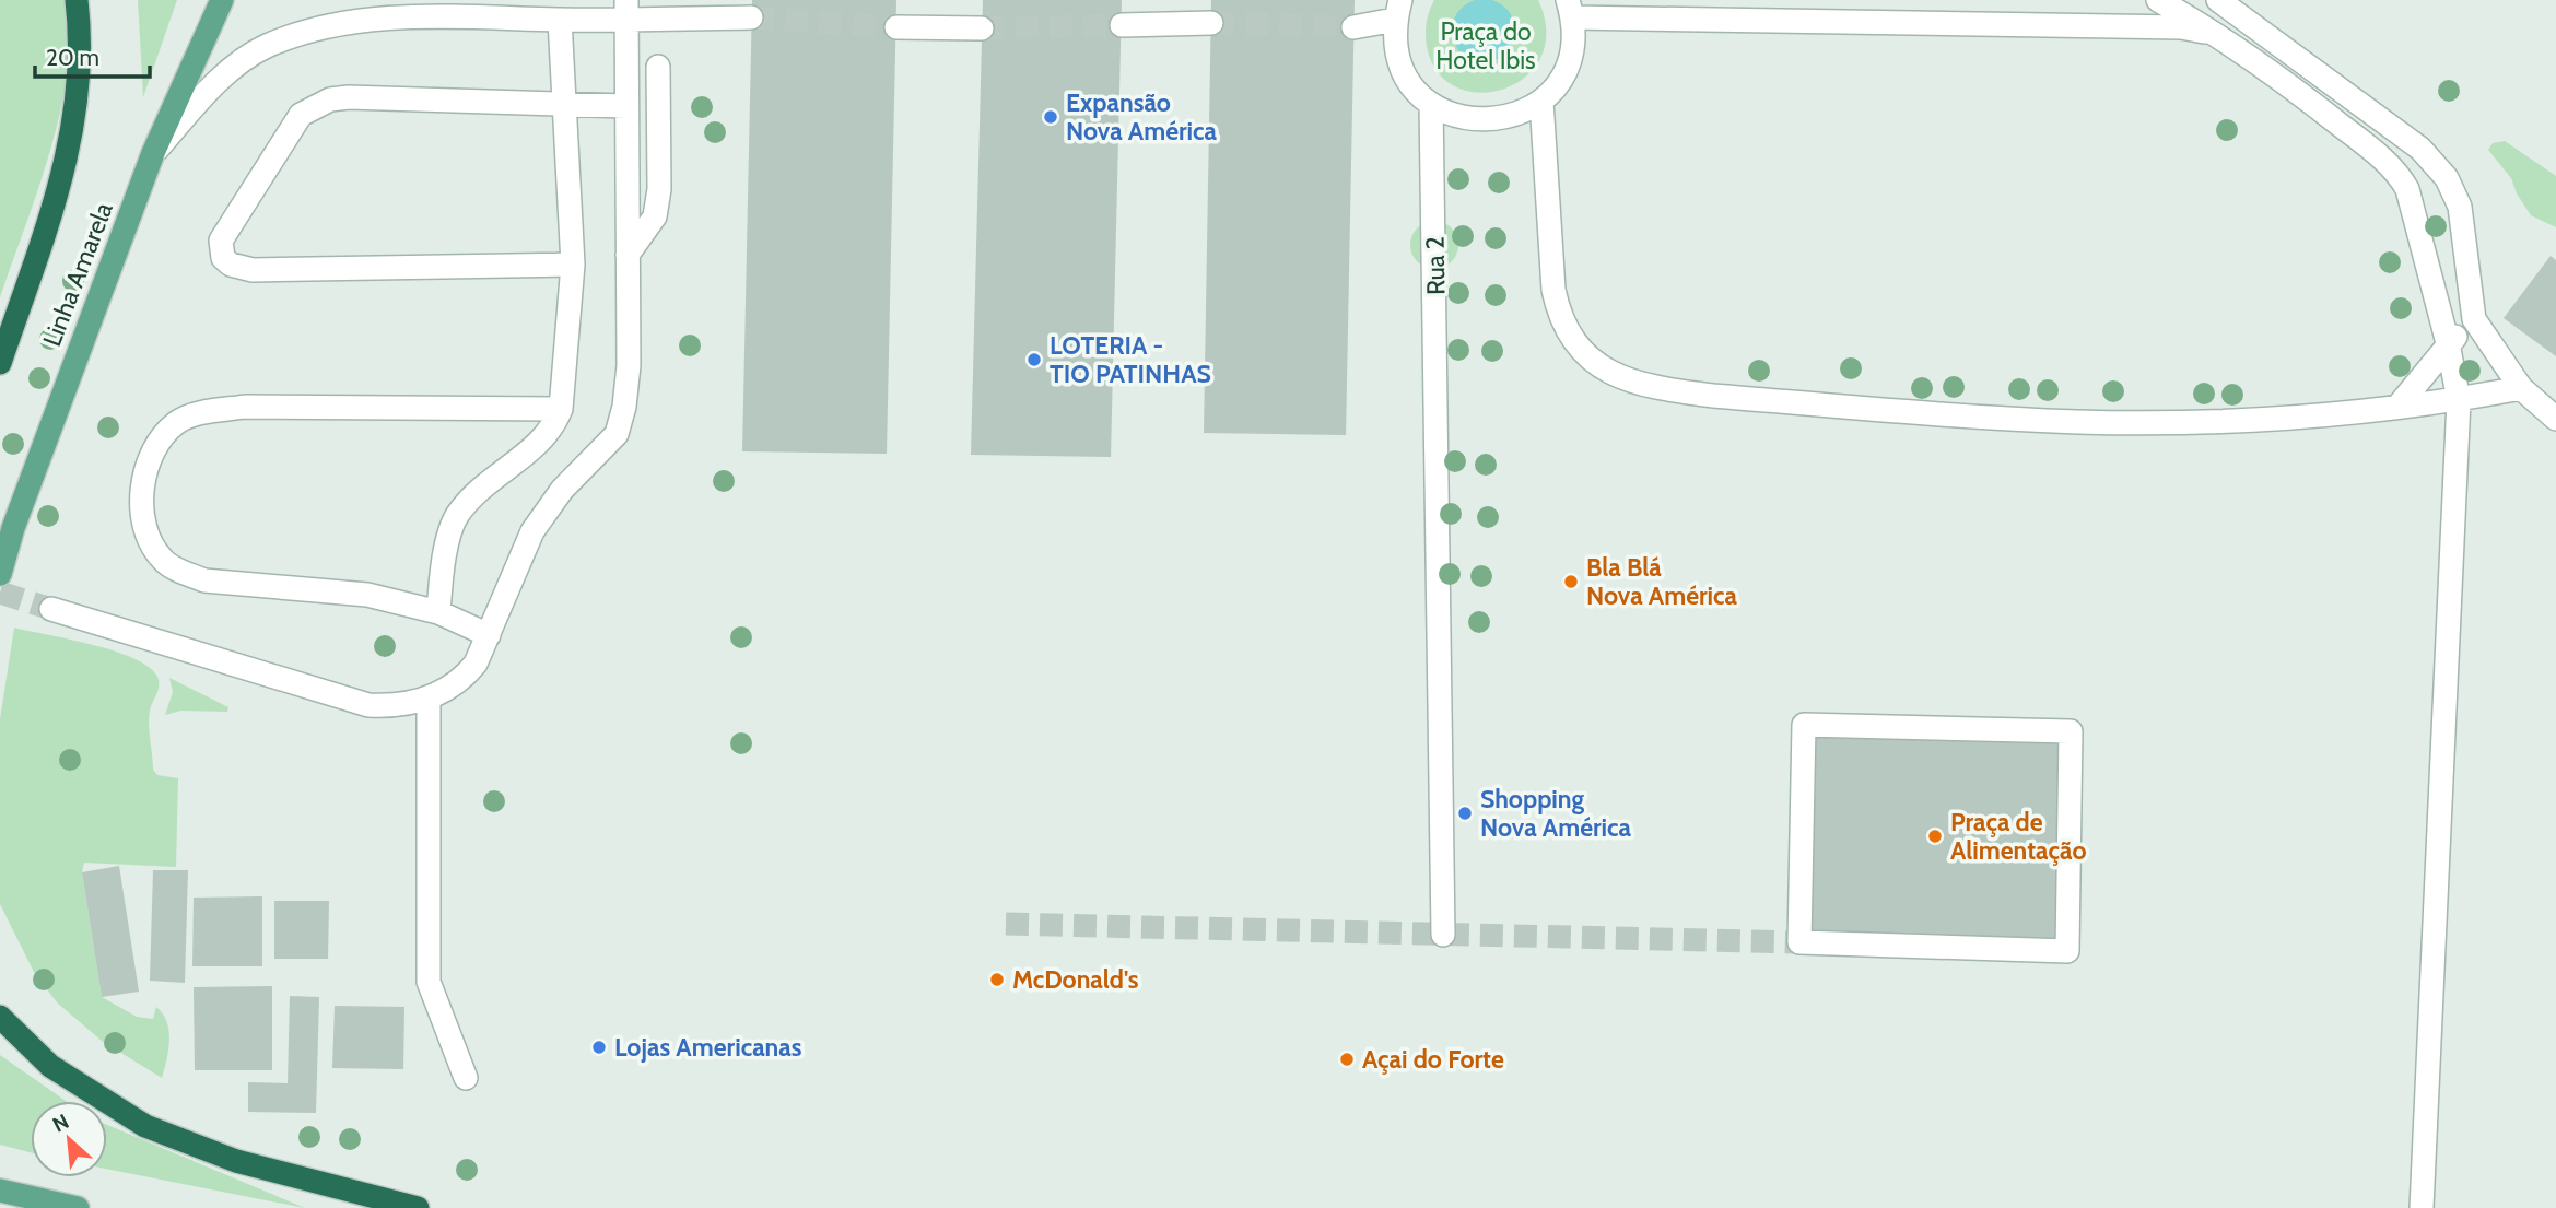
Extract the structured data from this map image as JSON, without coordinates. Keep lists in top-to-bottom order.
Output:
{
  "streets": {
    "main road": ["Linha Amarela"],
    "street": ["Rua 2"]
  },
  "parks": ["Praça do Hotel Ibis"],
  "places": [
    "Expansão Nova América",
    "LOTERIA - TIO PATINHAS",
    "Bla Blá Nova América",
    "Shopping Nova América",
    "Praça de Alimentação",
    "McDonald's",
    "Lojas Americanas",
    "Açai do Forte"
  ],
  "scale_bar": "20 m",
  "north": "top left"
}
